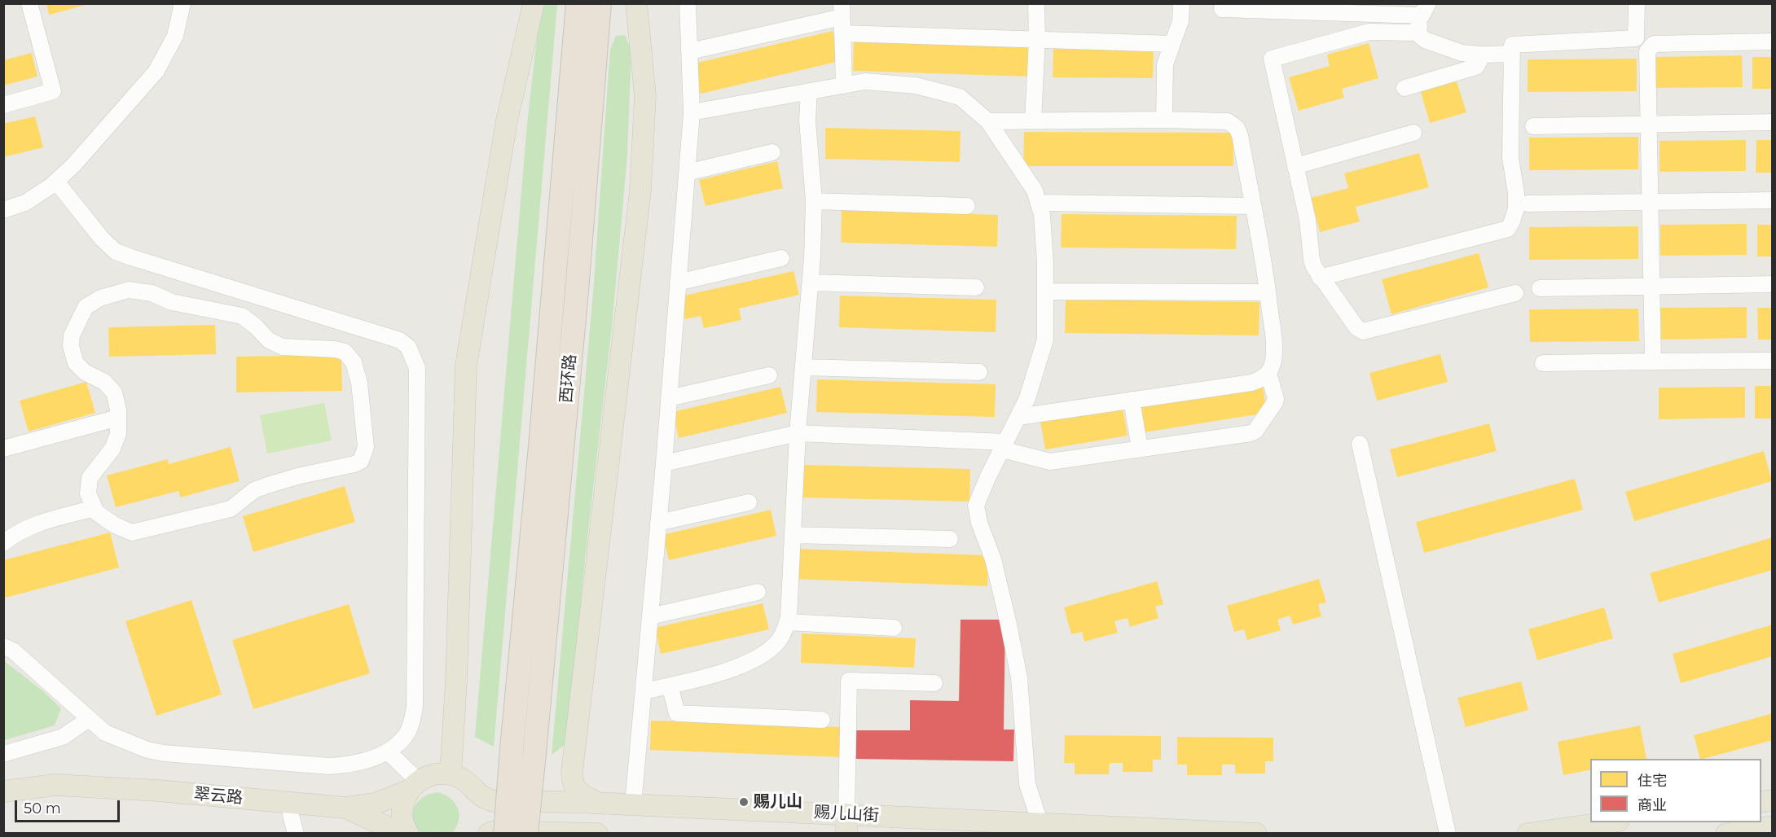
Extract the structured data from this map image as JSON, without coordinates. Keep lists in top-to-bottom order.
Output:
{
  "streets": {
    "highway": ["西环路"],
    "main road": ["翠云路", "赐儿山街"]
  },
  "places": ["赐儿山"],
  "legend": ["住宅", "商业"],
  "scale_bar": "50 m"
}
